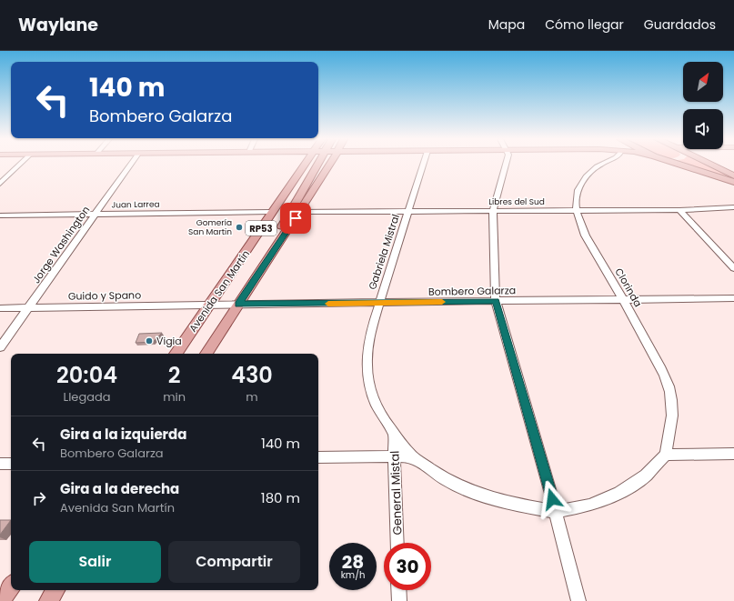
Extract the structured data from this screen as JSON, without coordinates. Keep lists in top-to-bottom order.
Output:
{
  "streets": {
    "main road": ["RP53", "Avenida San Martín"],
    "street": [
      "Libres del Sud",
      "Juan Larrea",
      "Jorge Washington",
      "Gabriela Mistral",
      "Clorinda",
      "Bombero Galarza",
      "Guido y Spano",
      "General Mistal"
    ]
  },
  "crossings": [
    ["Libres del Sud", "RP53"],
    ["Libres del Sud", "Gabriela Mistral"],
    ["Libres del Sud", "Clorinda"],
    ["Juan Larrea", "Jorge Washington"],
    ["Juan Larrea", "Avenida San Martín"],
    ["RP53", "Bombero Galarza"],
    ["Jorge Washington", "Guido y Spano"],
    ["Gabriela Mistral", "Bombero Galarza"],
    ["Gabriela Mistral", "General Mistal"],
    ["Clorinda", "Bombero Galarza"],
    ["Avenida San Martín", "Bombero Galarza"],
    ["Avenida San Martín", "Guido y Spano"],
    ["Bombero Galarza", "Guido y Spano"]
  ],
  "places": ["Gomería San Martin", "Vigia"],
  "north": "top right",
  "page": {
    "header": "Waylane",
    "nav": ["Mapa", "Cómo llegar", "Guardados"],
    "turn": ["140 m", "Bombero Galarza"],
    "eta": [
      "20:04",
      "Llegada",
      "2",
      "min",
      "430",
      "m"
    ],
    "list": [
      {
        "name": "Gira a la izquierda",
        "note": "Bombero Galarza",
        "value": "140 m"
      },
      {
        "name": "Gira a la derecha",
        "note": "Avenida San Martín",
        "value": "180 m"
      }
    ],
    "buttons": ["Salir", "Compartir"],
    "speed": "28 km/h",
    "limit": "30"
  }
}
